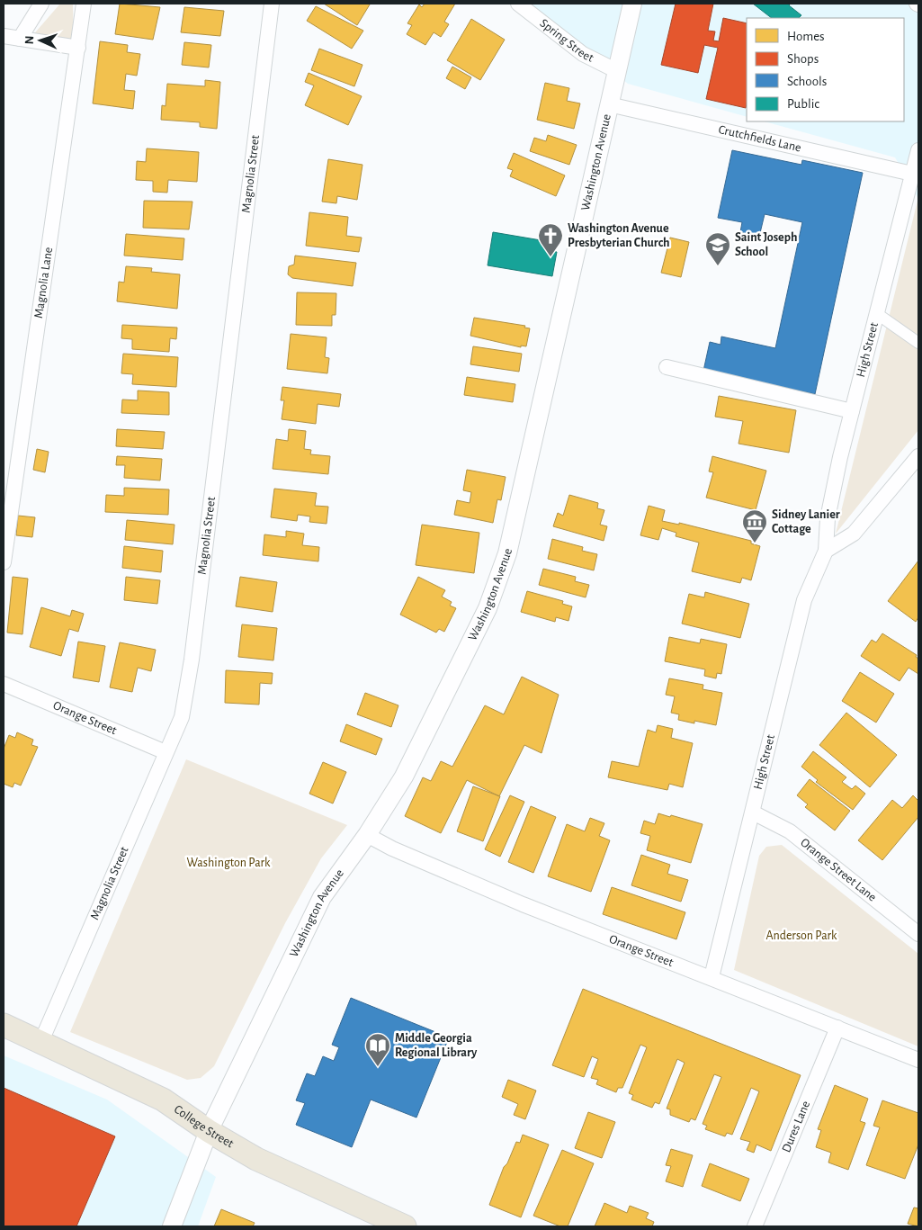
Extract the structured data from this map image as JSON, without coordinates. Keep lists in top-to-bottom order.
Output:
{
  "streets": {
    "main road": ["College Street"],
    "street": [
      "Spring Street",
      "Crutchfields Lane",
      "Washington Avenue",
      "Magnolia Street",
      "Magnolia Lane",
      "High Street",
      "Orange Street",
      "Orange Street Lane",
      "Dures Lane"
    ]
  },
  "crossings": [
    ["Spring Street", "Washington Avenue"],
    ["Crutchfields Lane", "Washington Avenue"],
    ["Crutchfields Lane", "High Street"],
    ["Washington Avenue", "Orange Street"],
    ["Washington Avenue", "College Street"],
    ["Magnolia Street", "Orange Street"],
    ["Magnolia Street", "College Street"],
    ["High Street", "Orange Street"],
    ["High Street", "Orange Street Lane"],
    ["Orange Street", "Dures Lane"]
  ],
  "parks": ["Washington Park", "Anderson Park"],
  "places": {
    "church": ["Washington Avenue Presbyterian Church"],
    "school or university": ["Saint Joseph School"],
    "museum": ["Sidney Lanier Cottage"],
    "library": ["Middle Georgia Regional Library"]
  },
  "legend": [
    "Homes",
    "Shops",
    "Schools",
    "Public"
  ],
  "north": "left"
}
